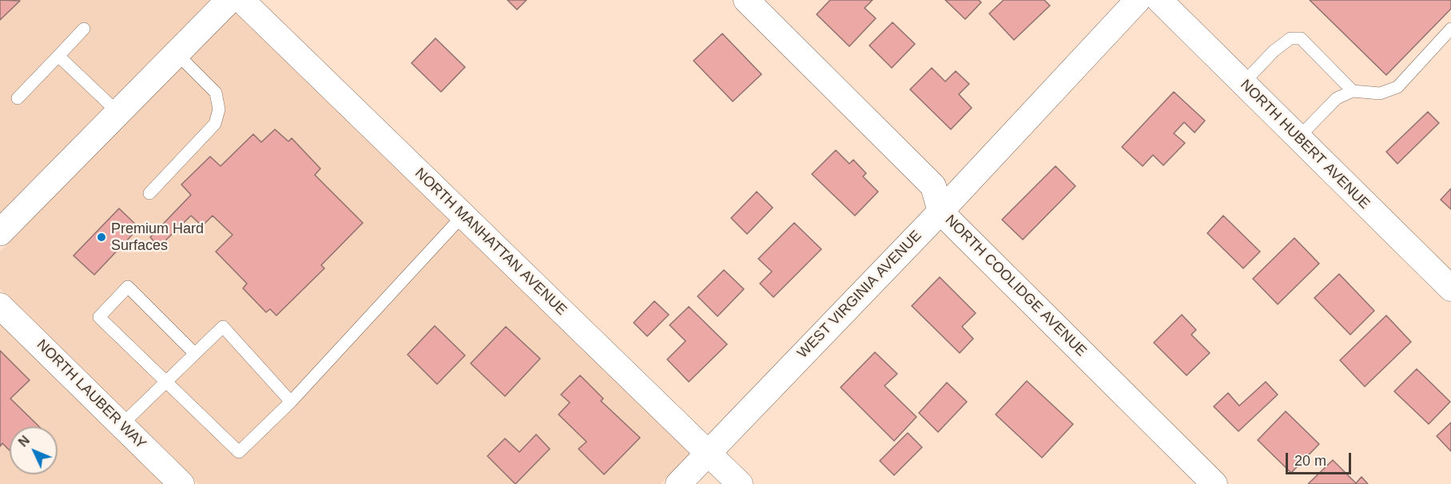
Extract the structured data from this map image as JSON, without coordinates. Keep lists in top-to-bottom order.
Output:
{
  "streets": {
    "street": [
      "NORTH HUBERT AVENUE",
      "NORTH MANHATTAN AVENUE",
      "NORTH COOLIDGE AVENUE",
      "WEST VIRGINIA AVENUE",
      "NORTH LAUBER WAY"
    ]
  },
  "crossings": [
    ["NORTH MANHATTAN AVENUE", "WEST VIRGINIA AVENUE"],
    ["NORTH COOLIDGE AVENUE", "WEST VIRGINIA AVENUE"]
  ],
  "places": ["Premium Hard Surfaces"],
  "scale_bar": "20 m",
  "north": "top left"
}
